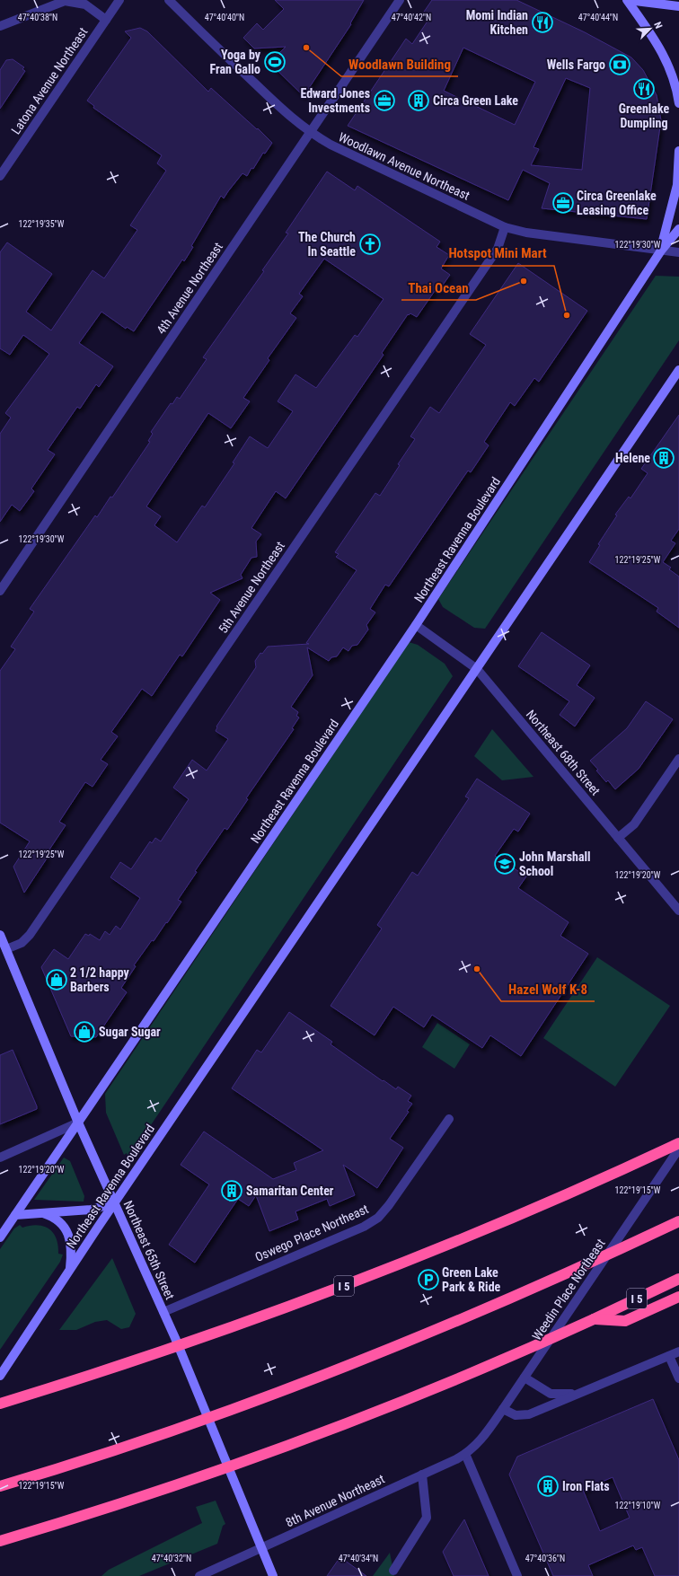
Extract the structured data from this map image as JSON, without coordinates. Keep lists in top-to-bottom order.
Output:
{
  "streets": {
    "highway": ["I 5"],
    "main road": ["Northeast Ravenna Boulevard", "Northeast 65th Street"],
    "street": [
      "Latona Avenue Northeast",
      "Woodlawn Avenue Northeast",
      "4th Avenue Northeast",
      "5th Avenue Northeast",
      "Northeast 68th Street",
      "Oswego Place Northeast",
      "Weedin Place Northeast",
      "8th Avenue Northeast"
    ]
  },
  "crossings": [
    ["Woodlawn Avenue Northeast", "4th Avenue Northeast"],
    ["Woodlawn Avenue Northeast", "Northeast Ravenna Boulevard"],
    ["Woodlawn Avenue Northeast", "5th Avenue Northeast"],
    ["Northeast Ravenna Boulevard", "Northeast 68th Street"],
    ["Northeast Ravenna Boulevard", "Northeast 65th Street"],
    ["5th Avenue Northeast", "Northeast 65th Street"],
    ["Oswego Place Northeast", "Northeast 65th Street"],
    ["Northeast 65th Street", "8th Avenue Northeast"],
    ["Weedin Place Northeast", "8th Avenue Northeast"]
  ],
  "places": {
    "restaurant": ["Momi Indian Kitchen", "Greenlake Dumpling"],
    "other": [
      "Woodlawn Building",
      "Thai Ocean",
      "Hotspot Mini Mart",
      "Hazel Wolf K-8"
    ],
    "sports": ["Yoga by Fran Gallo"],
    "bank": ["Wells Fargo"],
    "office": ["Edward Jones Investments", "Circa Greenlake Leasing Office"],
    "building": [
      "Circa Green Lake",
      "Helene",
      "Samaritan Center",
      "Iron Flats"
    ],
    "church": ["The Church In Seattle"],
    "school or university": ["John Marshall School"],
    "shop": ["2 1/2 happy Barbers", "Sugar Sugar"],
    "parking": ["Green Lake Park & Ride"]
  },
  "north": "top right",
  "coordinates": [
    "47°40'38\"N",
    "47°40'40\"N",
    "47°40'44\"N",
    "47°40'42\"N",
    "122°19'35\"W",
    "122°19'30\"W",
    "122°19'25\"W",
    "122°19'20\"W",
    "122°19'15\"W",
    "122°19'10\"W",
    "47°40'32\"N",
    "47°40'34\"N",
    "47°40'36\"N"
  ]
}
